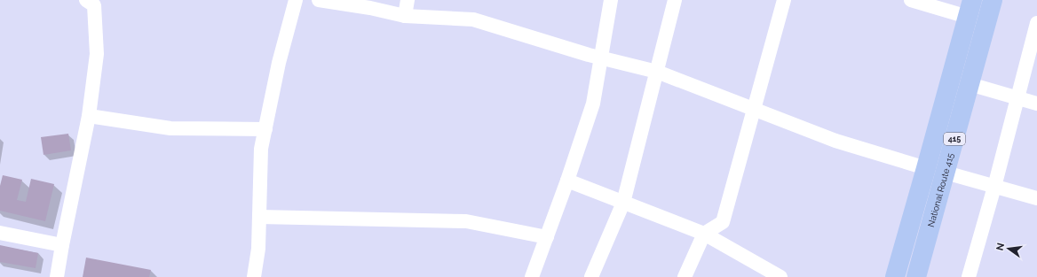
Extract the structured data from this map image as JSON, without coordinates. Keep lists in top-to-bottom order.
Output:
{
  "streets": {
    "highway": ["415", "National Route 415"]
  },
  "north": "left"
}
